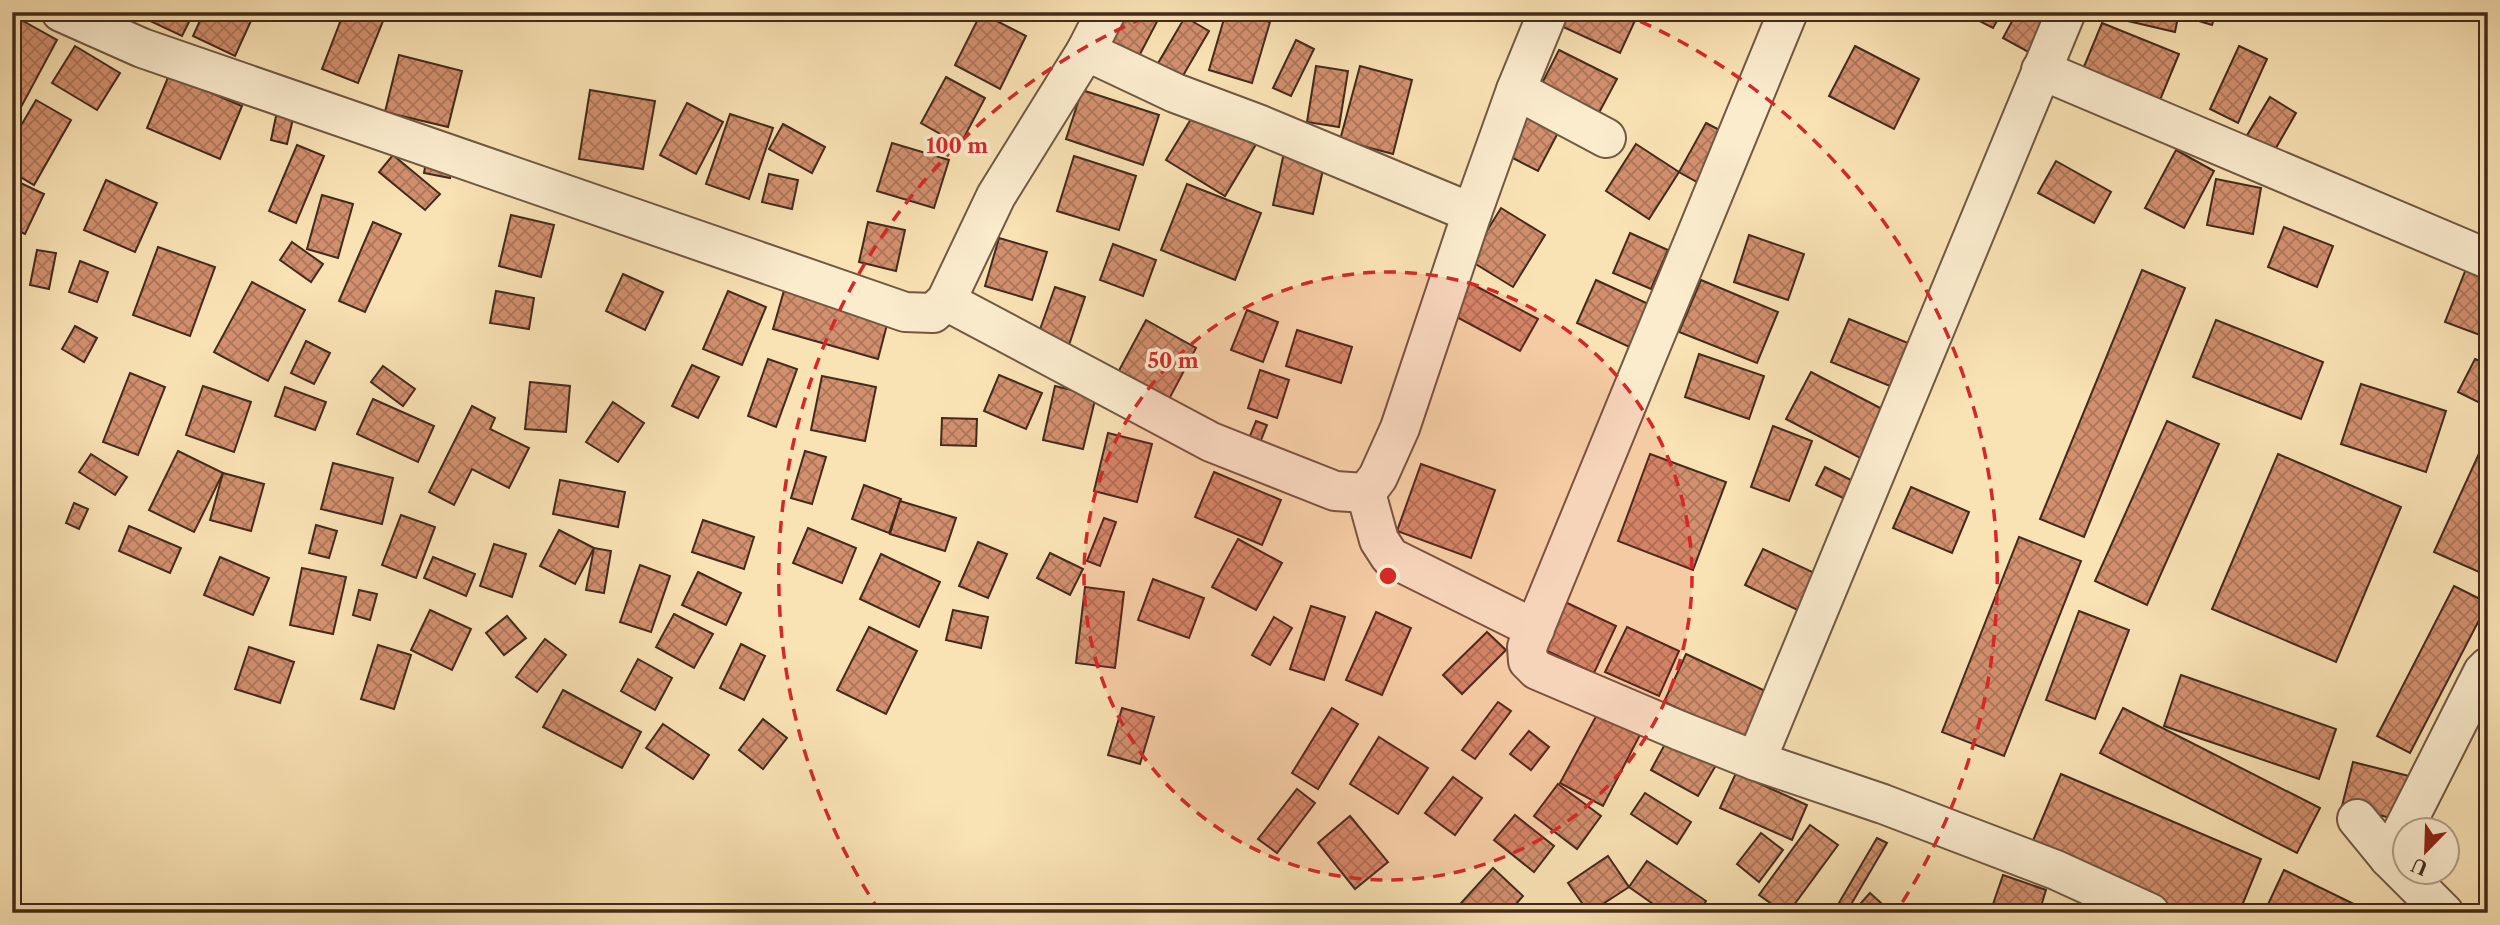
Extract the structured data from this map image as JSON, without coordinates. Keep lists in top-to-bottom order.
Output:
{
  "north": "bottom left",
  "rings": ["100 m", "50 m"]
}
